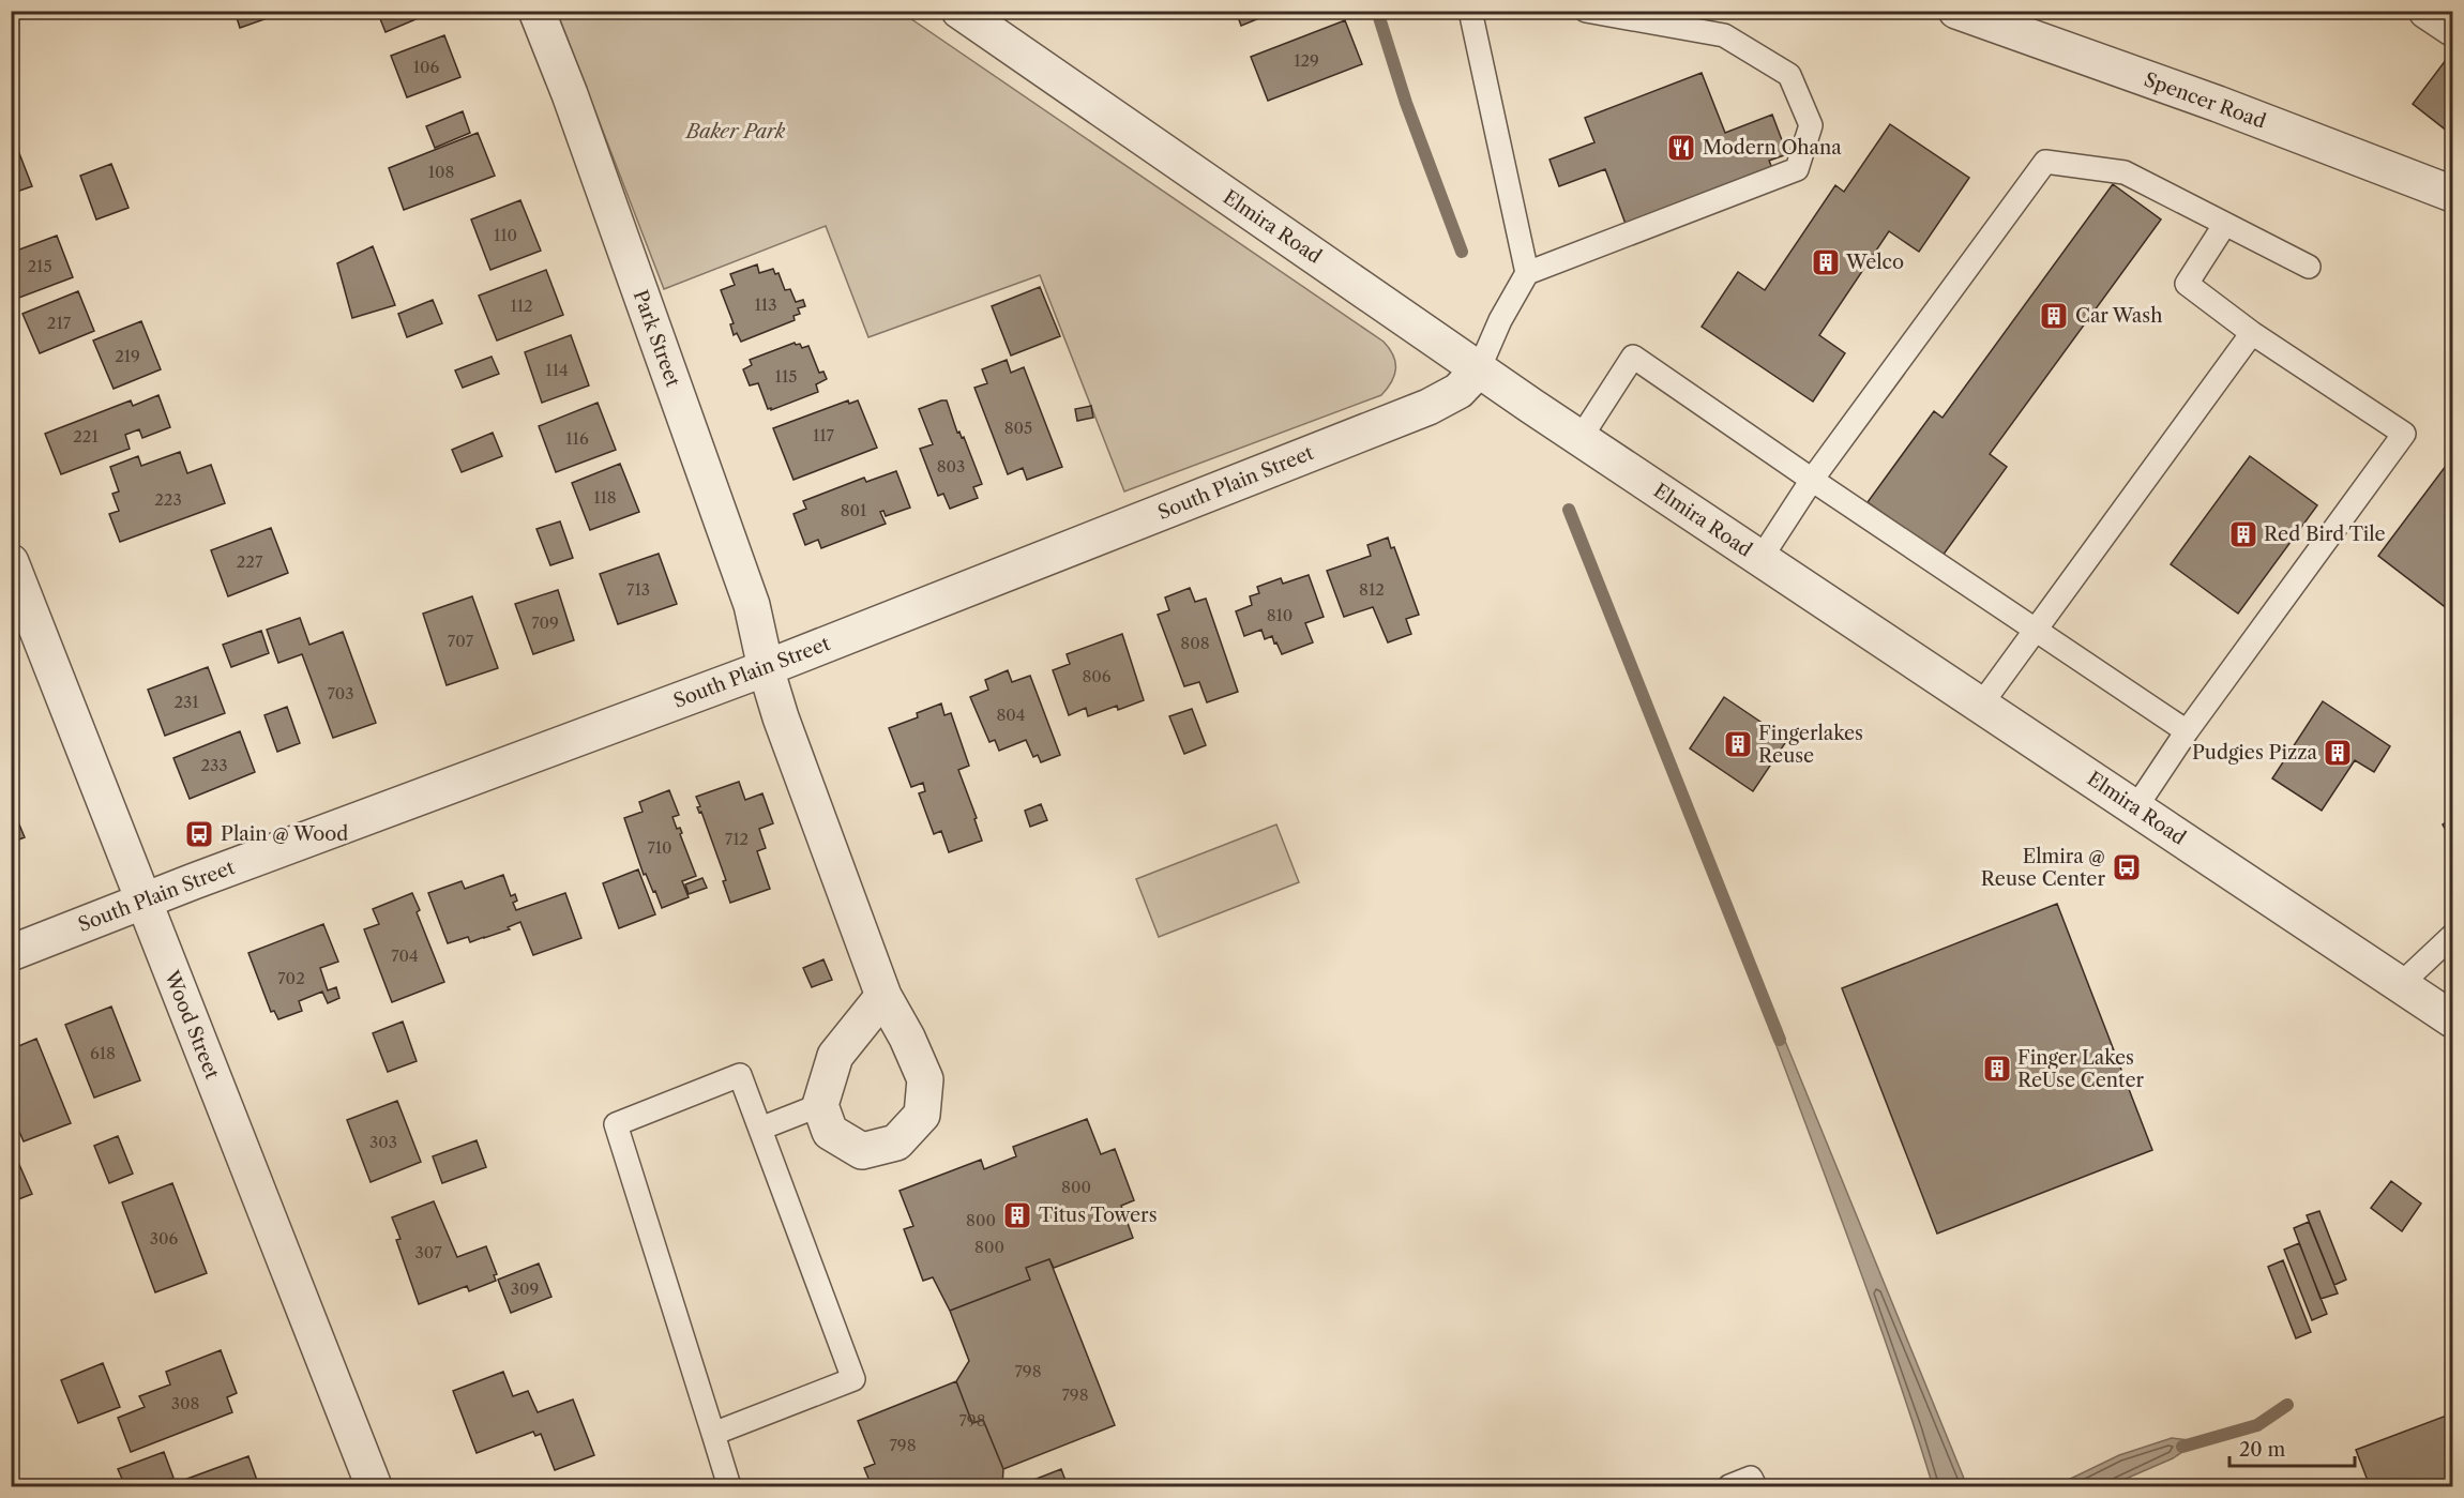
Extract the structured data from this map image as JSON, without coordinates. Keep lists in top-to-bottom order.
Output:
{
  "streets": {
    "street": [
      "Spencer Road",
      "Elmira Road",
      "Park Street",
      "South Plain Street",
      "Wood Street"
    ]
  },
  "crossings": [
    ["Elmira Road", "South Plain Street"],
    ["Park Street", "South Plain Street"],
    ["South Plain Street", "Wood Street"]
  ],
  "parks": ["Baker Park"],
  "places": {
    "restaurant": ["Modern Ohana"],
    "building": [
      "Welco",
      "Car Wash",
      "Red Bird Tile",
      "Fingerlakes Reuse",
      "Pudgies Pizza",
      "Finger Lakes ReUse Center",
      "Titus Towers"
    ],
    "bus stop": ["Plain @ Wood", "Elmira @ Reuse Center"]
  },
  "house_numbers": [
    "129",
    "106",
    "108",
    "110",
    "215",
    "113",
    "112",
    "217",
    "219",
    "114",
    "115",
    "805",
    "117",
    "221",
    "116",
    "803",
    "118",
    "223",
    "801",
    "227",
    "713",
    "812",
    "810",
    "709",
    "707",
    "808",
    "806",
    "703",
    "231",
    "804",
    "233",
    "712",
    "710",
    "704",
    "702",
    "618",
    "303",
    "800",
    "800",
    "306",
    "800",
    "307",
    "309",
    "798",
    "798",
    "308",
    "798",
    "798"
  ],
  "scale_bar": "20 m"
}
